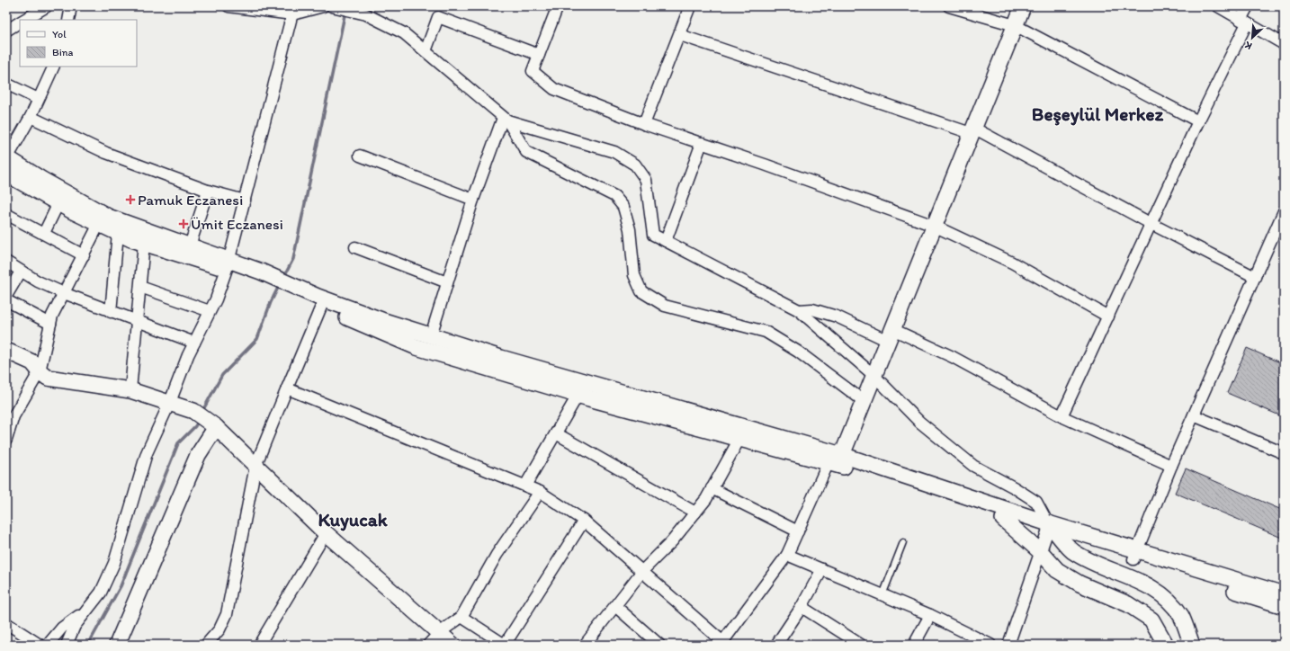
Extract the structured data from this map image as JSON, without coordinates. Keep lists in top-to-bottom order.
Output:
{
  "districts": ["Beşeylül Merkez", "Kuyucak"],
  "places": {
    "health": ["Pamuk Eczanesi", "Ümit Eczanesi"]
  },
  "legend": ["Yol", "Bina"],
  "north": "bottom left"
}
